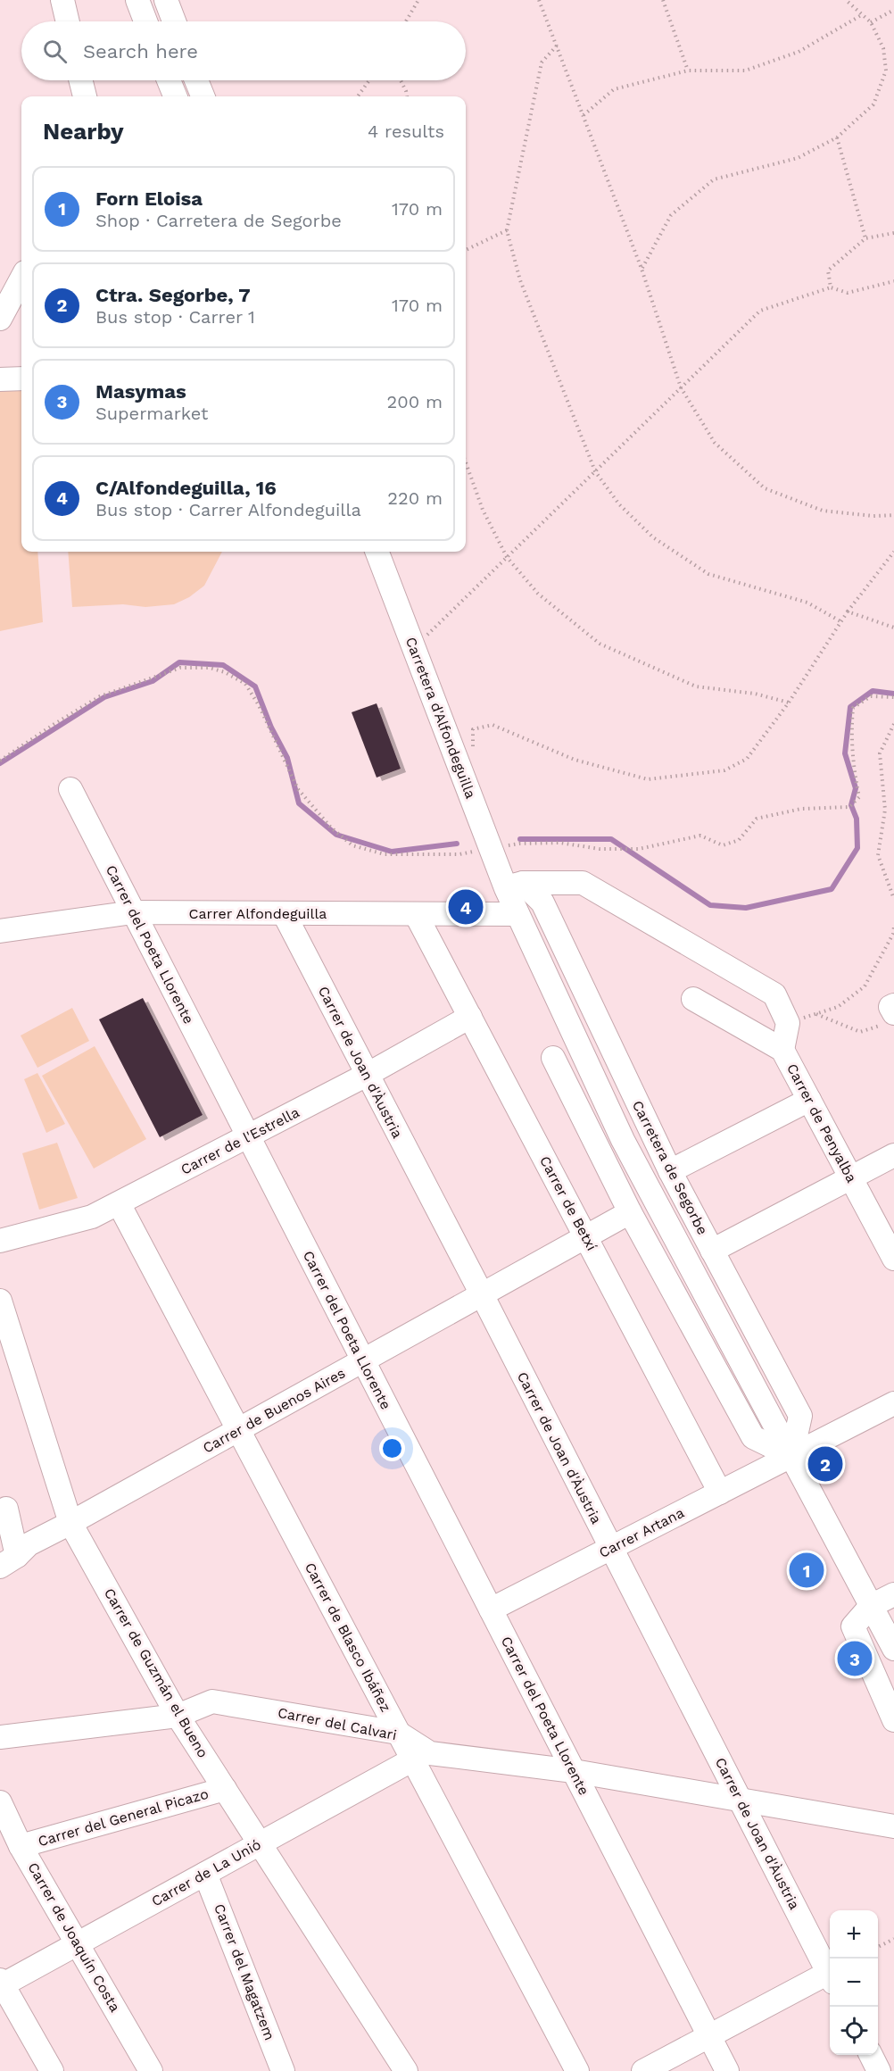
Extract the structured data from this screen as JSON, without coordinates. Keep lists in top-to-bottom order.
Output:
{
  "streets": {
    "street": [
      "Carretera d'Alfondeguilla",
      "Carrer Alfondeguilla",
      "Carrer del Poeta Llorente",
      "Carrer de Joan d'Àustria",
      "Carrer de Penyalba",
      "Carrer de l'Estrella",
      "Carretera de Segorbe",
      "Carrer de Betxí",
      "Carrer de Buenos Aires",
      "Carrer Artana",
      "Carrer de Blasco Ibáñez",
      "Carrer de Guzmán el Bueno",
      "Carrer del Calvari",
      "Carrer del General Picazo",
      "Carrer de La Unió",
      "Carrer de Joaquín Costa",
      "Carrer del Magatzem"
    ]
  },
  "crossings": [
    ["Carretera d'Alfondeguilla", "Carretera de Segorbe"],
    ["Carrer Alfondeguilla", "Carrer del Poeta Llorente"],
    ["Carrer Alfondeguilla", "Carrer de Joan d'Àustria"],
    ["Carrer Alfondeguilla", "Carretera de Segorbe"],
    ["Carrer Alfondeguilla", "Carrer de Betxí"],
    ["Carrer del Poeta Llorente", "Carrer de l'Estrella"],
    ["Carrer del Poeta Llorente", "Carrer de Buenos Aires"],
    ["Carrer del Poeta Llorente", "Carrer Artana"],
    ["Carrer del Poeta Llorente", "Carrer del Calvari"],
    ["Carrer de Joan d'Àustria", "Carrer de l'Estrella"],
    ["Carrer de Joan d'Àustria", "Carrer de Buenos Aires"],
    ["Carrer de Joan d'Àustria", "Carrer Artana"],
    ["Carrer de Joan d'Àustria", "Carrer del Calvari"],
    ["Carrer de l'Estrella", "Carrer de Betxí"],
    ["Carrer de l'Estrella", "Carrer de Blasco Ibáñez"],
    ["Carretera de Segorbe", "Carrer Artana"],
    ["Carrer de Betxí", "Carrer de Buenos Aires"],
    ["Carrer de Betxí", "Carrer Artana"],
    ["Carrer de Buenos Aires", "Carrer de Blasco Ibáñez"],
    ["Carrer de Buenos Aires", "Carrer de Guzmán el Bueno"],
    ["Carrer de Blasco Ibáñez", "Carrer del Calvari"],
    ["Carrer de Blasco Ibáñez", "Carrer de La Unió"],
    ["Carrer de Guzmán el Bueno", "Carrer del Calvari"],
    ["Carrer de Guzmán el Bueno", "Carrer del General Picazo"],
    ["Carrer de Guzmán el Bueno", "Carrer de La Unió"],
    ["Carrer del General Picazo", "Carrer de Joaquín Costa"],
    ["Carrer de La Unió", "Carrer de Joaquín Costa"],
    ["Carrer de La Unió", "Carrer del Magatzem"]
  ],
  "page": {
    "search": "Search here",
    "heading": ["Nearby", "4 results"],
    "list": [
      {
        "mark": "1",
        "name": "Forn Eloisa",
        "note": "Shop · Carretera de Segorbe",
        "value": "170 m"
      },
      {
        "mark": "2",
        "name": "Ctra. Segorbe, 7",
        "note": "Bus stop · Carrer 1",
        "value": "170 m"
      },
      {
        "mark": "3",
        "name": "Masymas",
        "note": "Supermarket",
        "value": "200 m"
      },
      {
        "mark": "4",
        "name": "C/Alfondeguilla, 16",
        "note": "Bus stop · Carrer Alfondeguilla",
        "value": "220 m"
      }
    ],
    "pins": [
      "4",
      "2",
      "1",
      "3"
    ],
    "map_buttons": ["+", "−"]
  }
}
